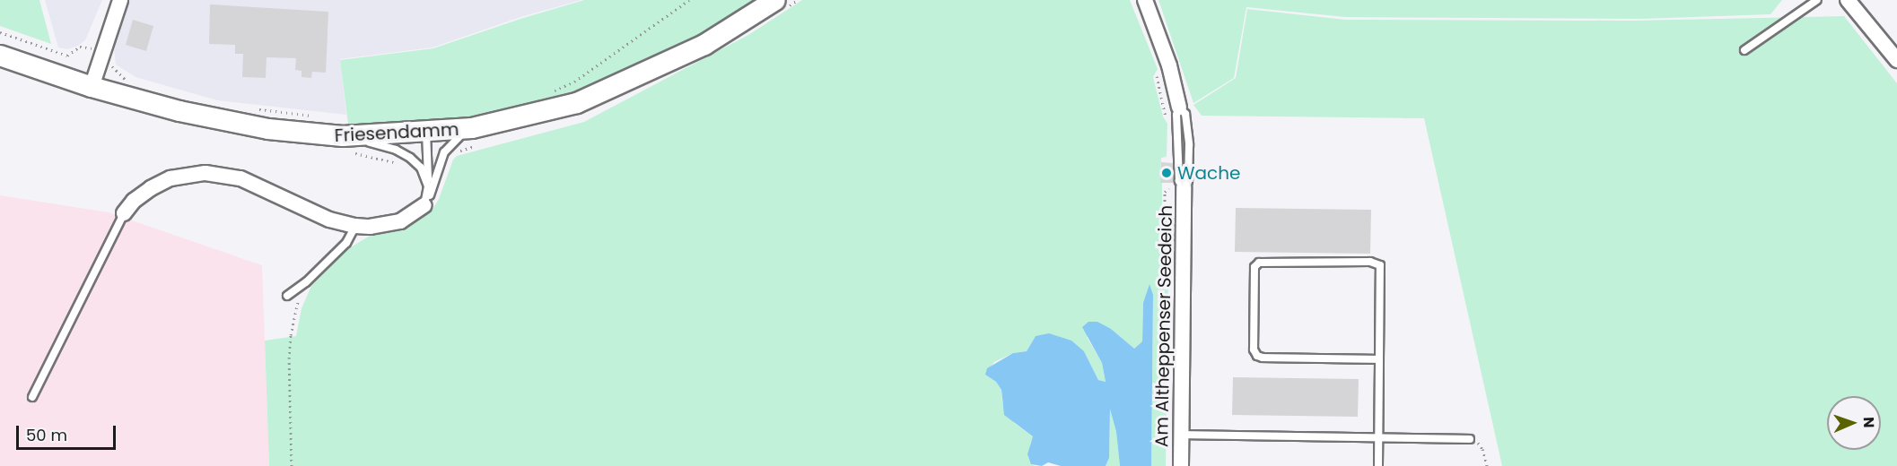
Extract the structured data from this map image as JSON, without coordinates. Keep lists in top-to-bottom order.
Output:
{
  "streets": {
    "main road": ["Friesendamm"],
    "street": ["Am Altheppenser Seedeich"]
  },
  "places": ["Wache"],
  "scale_bar": "50 m",
  "north": "right"
}
